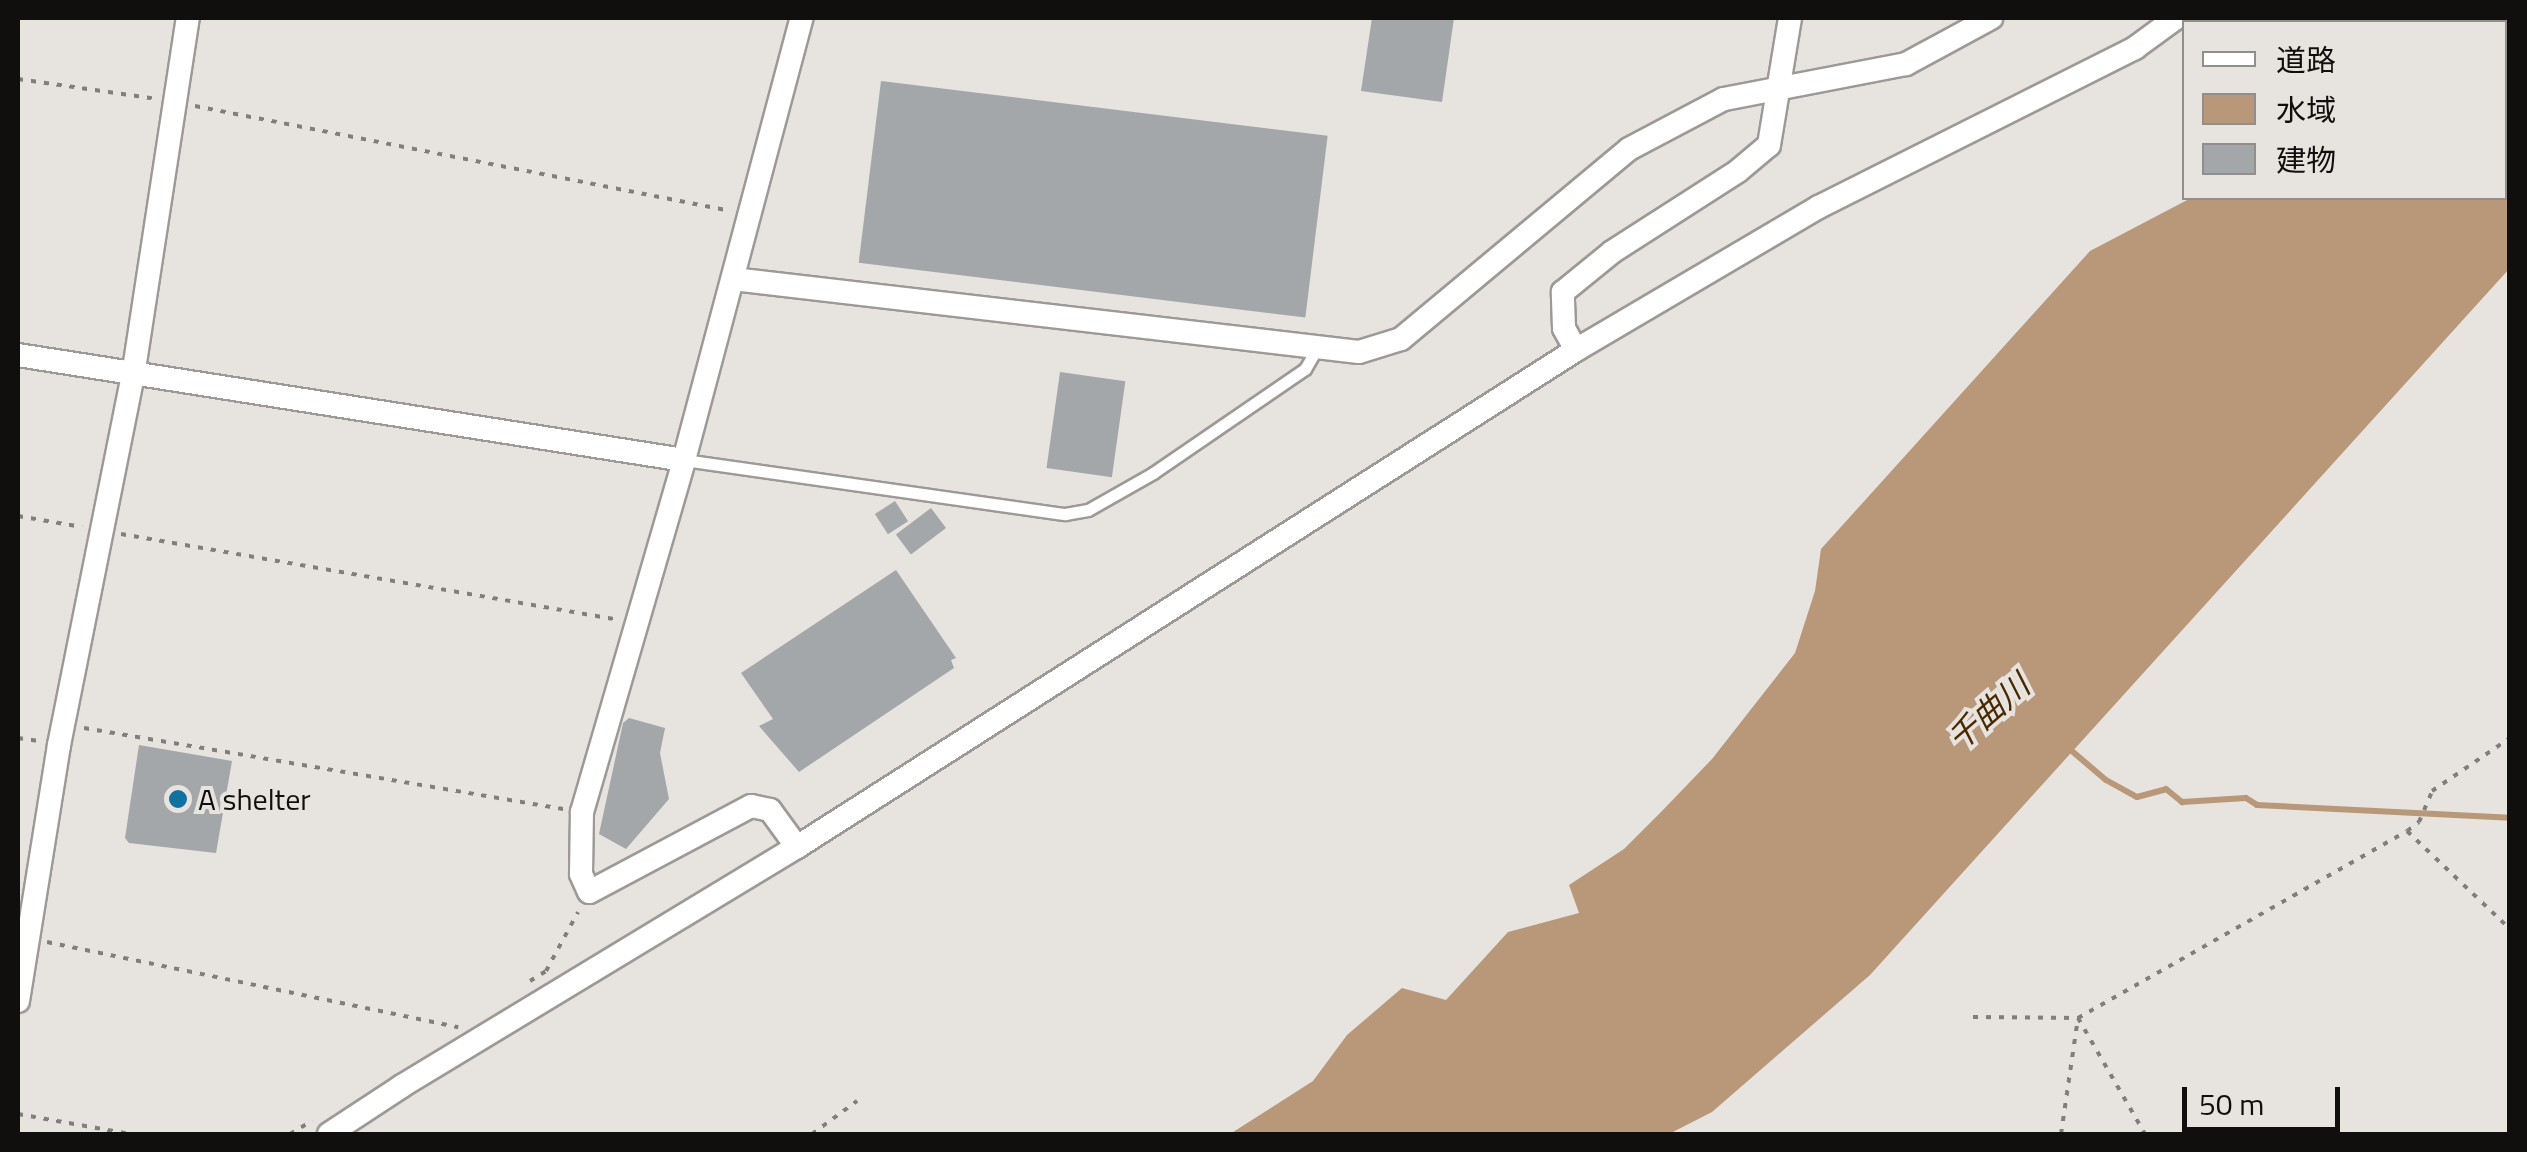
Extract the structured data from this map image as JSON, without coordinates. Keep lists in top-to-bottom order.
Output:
{
  "water": ["千曲川"],
  "places": ["A shelter"],
  "legend": ["道路", "水域", "建物"],
  "scale_bar": "50 m"
}
